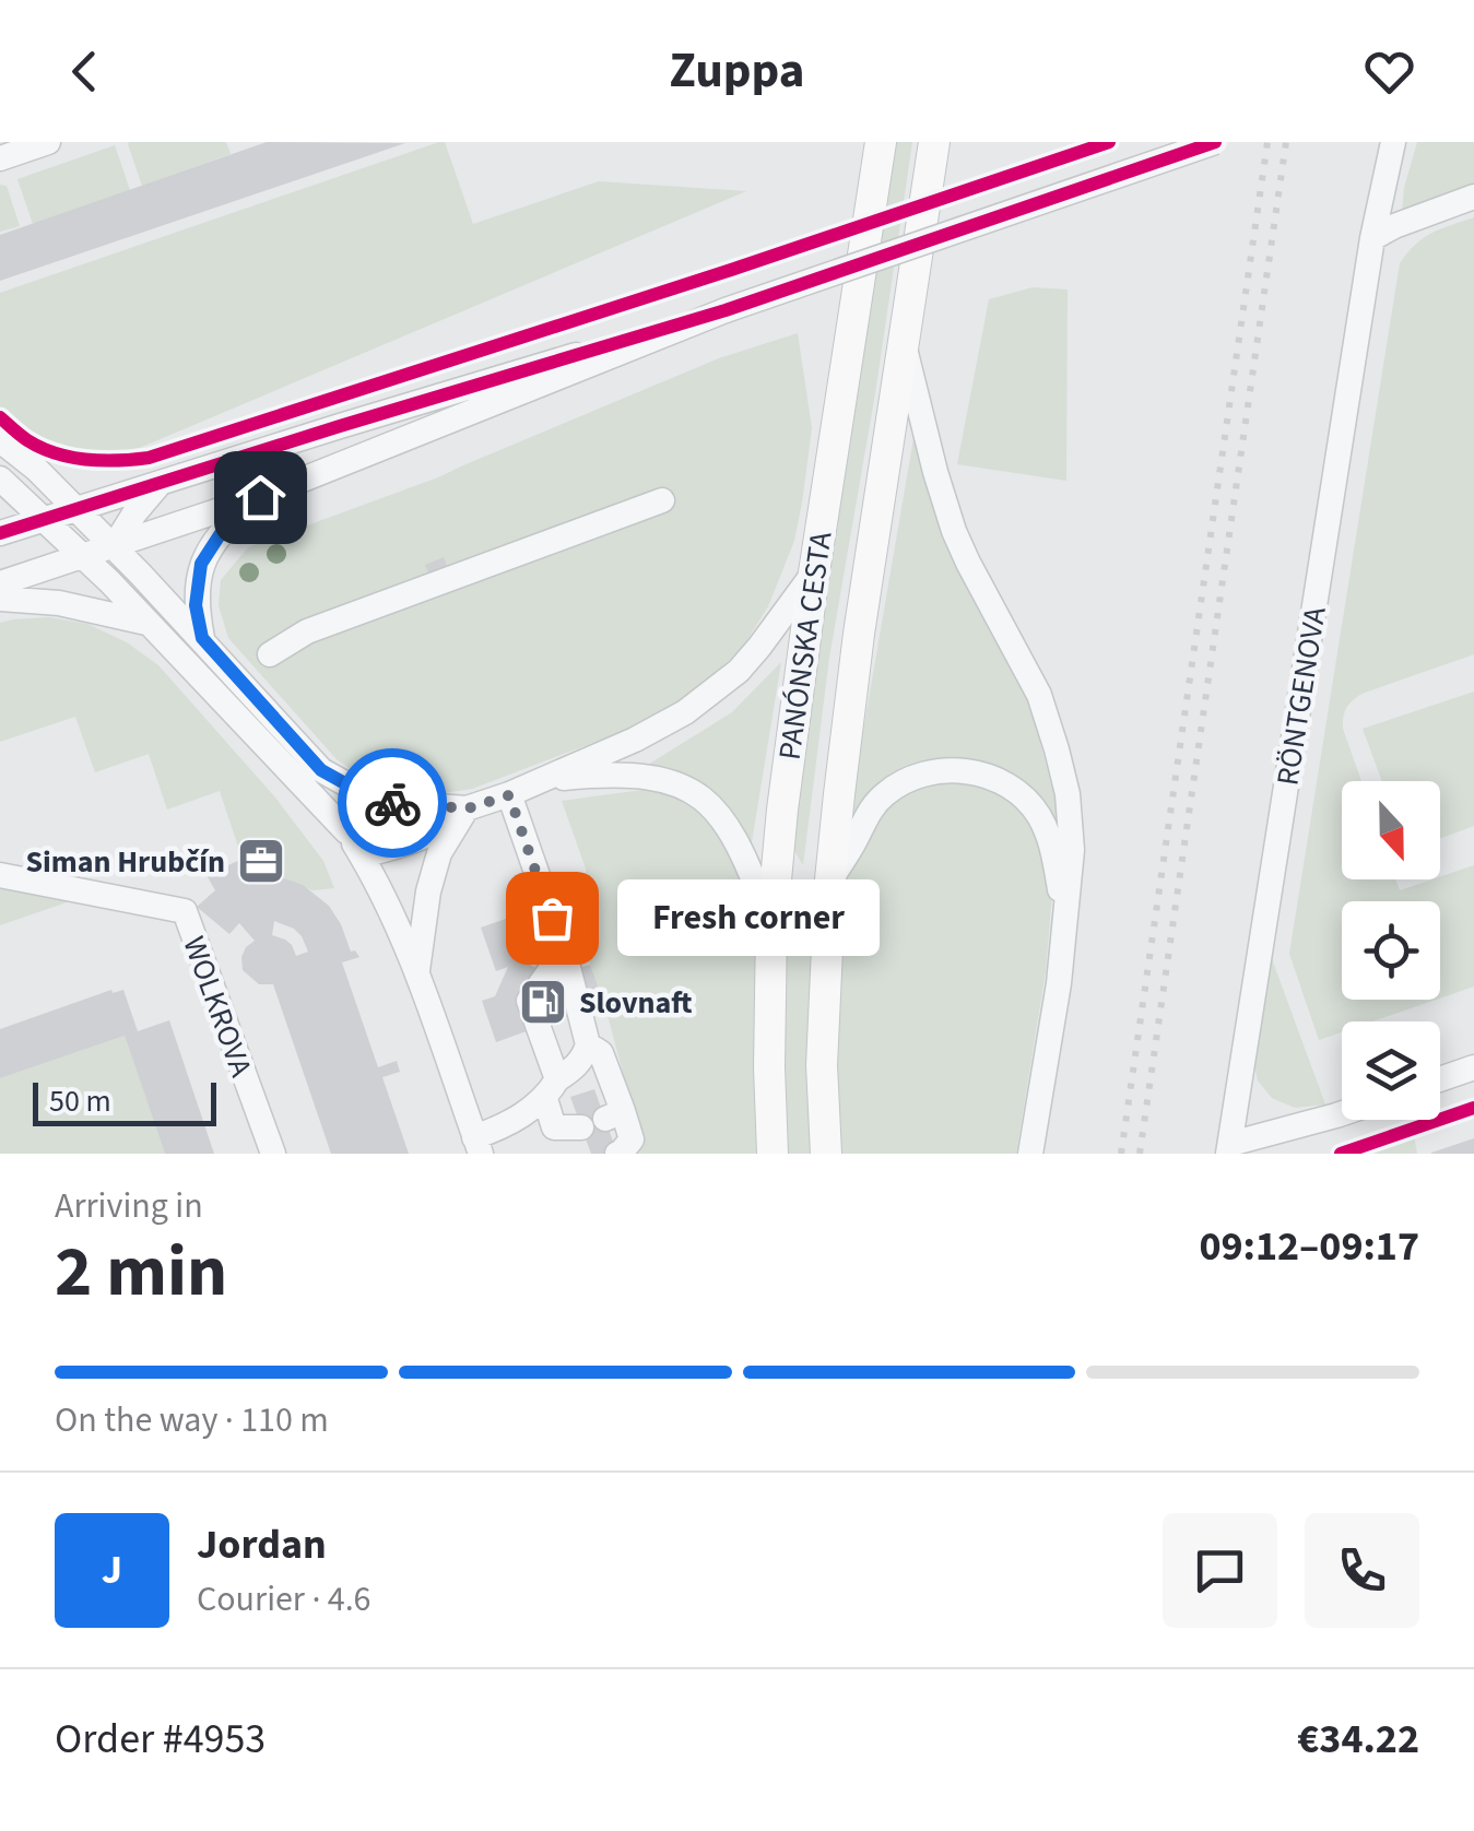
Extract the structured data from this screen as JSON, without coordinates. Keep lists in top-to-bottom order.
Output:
{
  "streets": {
    "main road": ["PANÓNSKA CESTA"],
    "street": ["RÖNTGENOVA", "WOLKROVA"]
  },
  "places": {
    "office": ["Siman Hrubčín"],
    "other": ["Fresh corner"],
    "fuel station": ["Slovnaft"]
  },
  "scale_bar": "50 m",
  "north": "bottom",
  "page": {
    "header": "Zuppa",
    "bubble": "Fresh corner",
    "scale": "50 m",
    "heading": ["2 min", "Arriving in", "09:12–09:17"],
    "panel": [
      "Jordan",
      "Courier · 4.6",
      "Order #4953",
      "€34.22"
    ],
    "bar": "On the way · 110 m",
    "round": "J"
  }
}
